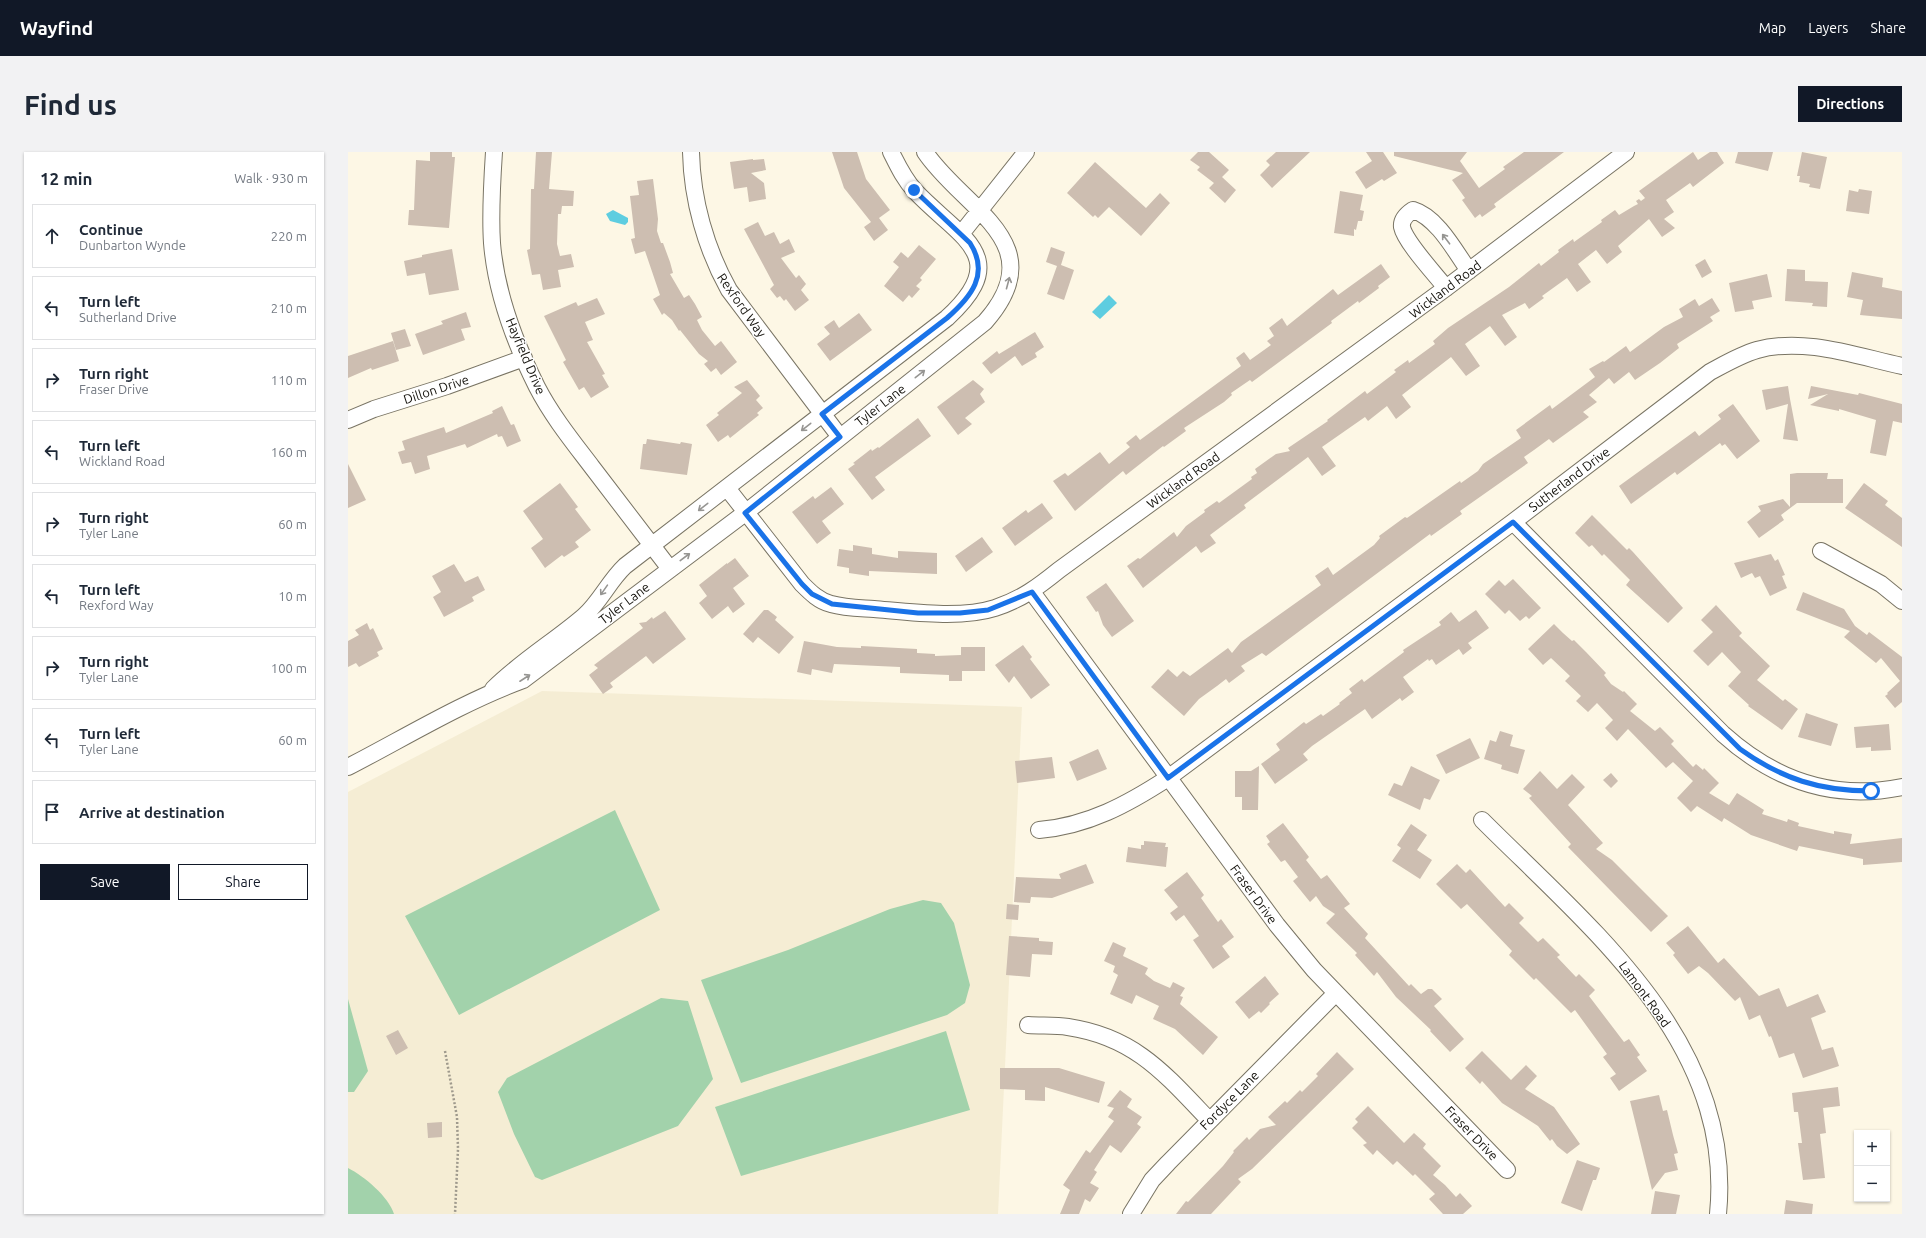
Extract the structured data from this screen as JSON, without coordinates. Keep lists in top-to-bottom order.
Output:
{
  "streets": {
    "street": [
      "Wickland Road",
      "Rexford Way",
      "Hayfield Drive",
      "Dillon Drive",
      "Tyler Lane",
      "Sutherland Drive",
      "Fraser Drive",
      "Lamont Road",
      "Fordyce Lane"
    ]
  },
  "crossings": [
    ["Wickland Road", "Tyler Lane"],
    ["Wickland Road", "Fraser Drive"],
    ["Rexford Way", "Tyler Lane"],
    ["Hayfield Drive", "Dillon Drive"],
    ["Hayfield Drive", "Tyler Lane"],
    ["Sutherland Drive", "Fraser Drive"],
    ["Fraser Drive", "Fordyce Lane"]
  ],
  "page": {
    "header": "Wayfind",
    "nav": ["Map", "Layers", "Share"],
    "buttons": [
      "Directions",
      ["Save", "Share"]
    ],
    "title": "Find us",
    "heading": ["12 min", "Walk · 930 m"],
    "list": [
      ["Continue", "Dunbarton Wynde", "220 m"],
      ["Turn left", "Sutherland Drive", "210 m"],
      ["Turn right", "Fraser Drive", "110 m"],
      ["Turn left", "Wickland Road", "160 m"],
      ["Turn right", "Tyler Lane", "60 m"],
      ["Turn left", "Rexford Way", "10 m"],
      ["Turn right", "Tyler Lane", "100 m"],
      ["Turn left", "Tyler Lane", "60 m"],
      "Arrive at destination"
    ],
    "map_buttons": ["+", "−"]
  }
}
